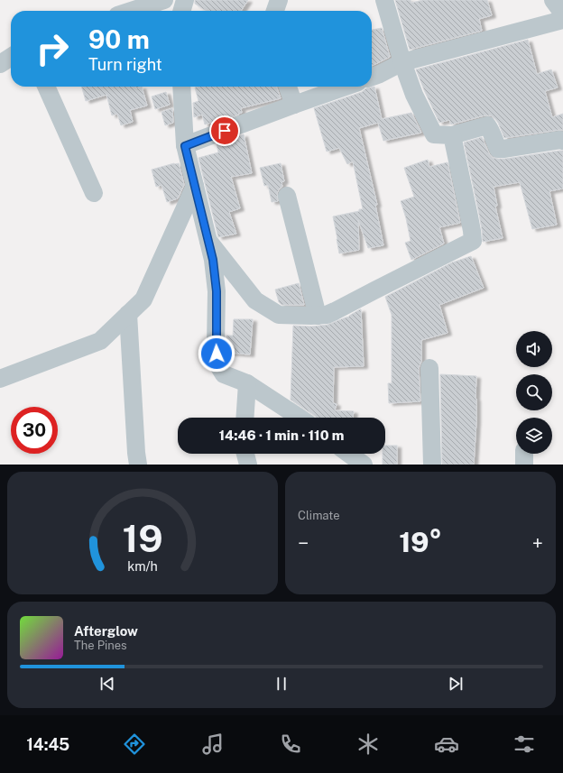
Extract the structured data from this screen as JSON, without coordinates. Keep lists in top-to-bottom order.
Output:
{
  "page": {
    "turn": ["90 m", "Turn right"],
    "limit": "30",
    "trip": "14:46 · 1 min · 110 m",
    "tile": "Climate",
    "heat": ["−", "19°", "+"],
    "song": ["Afterglow", "The Pines"],
    "tabs": "14:45",
    "gauge": ["19", "km/h"]
  }
}
